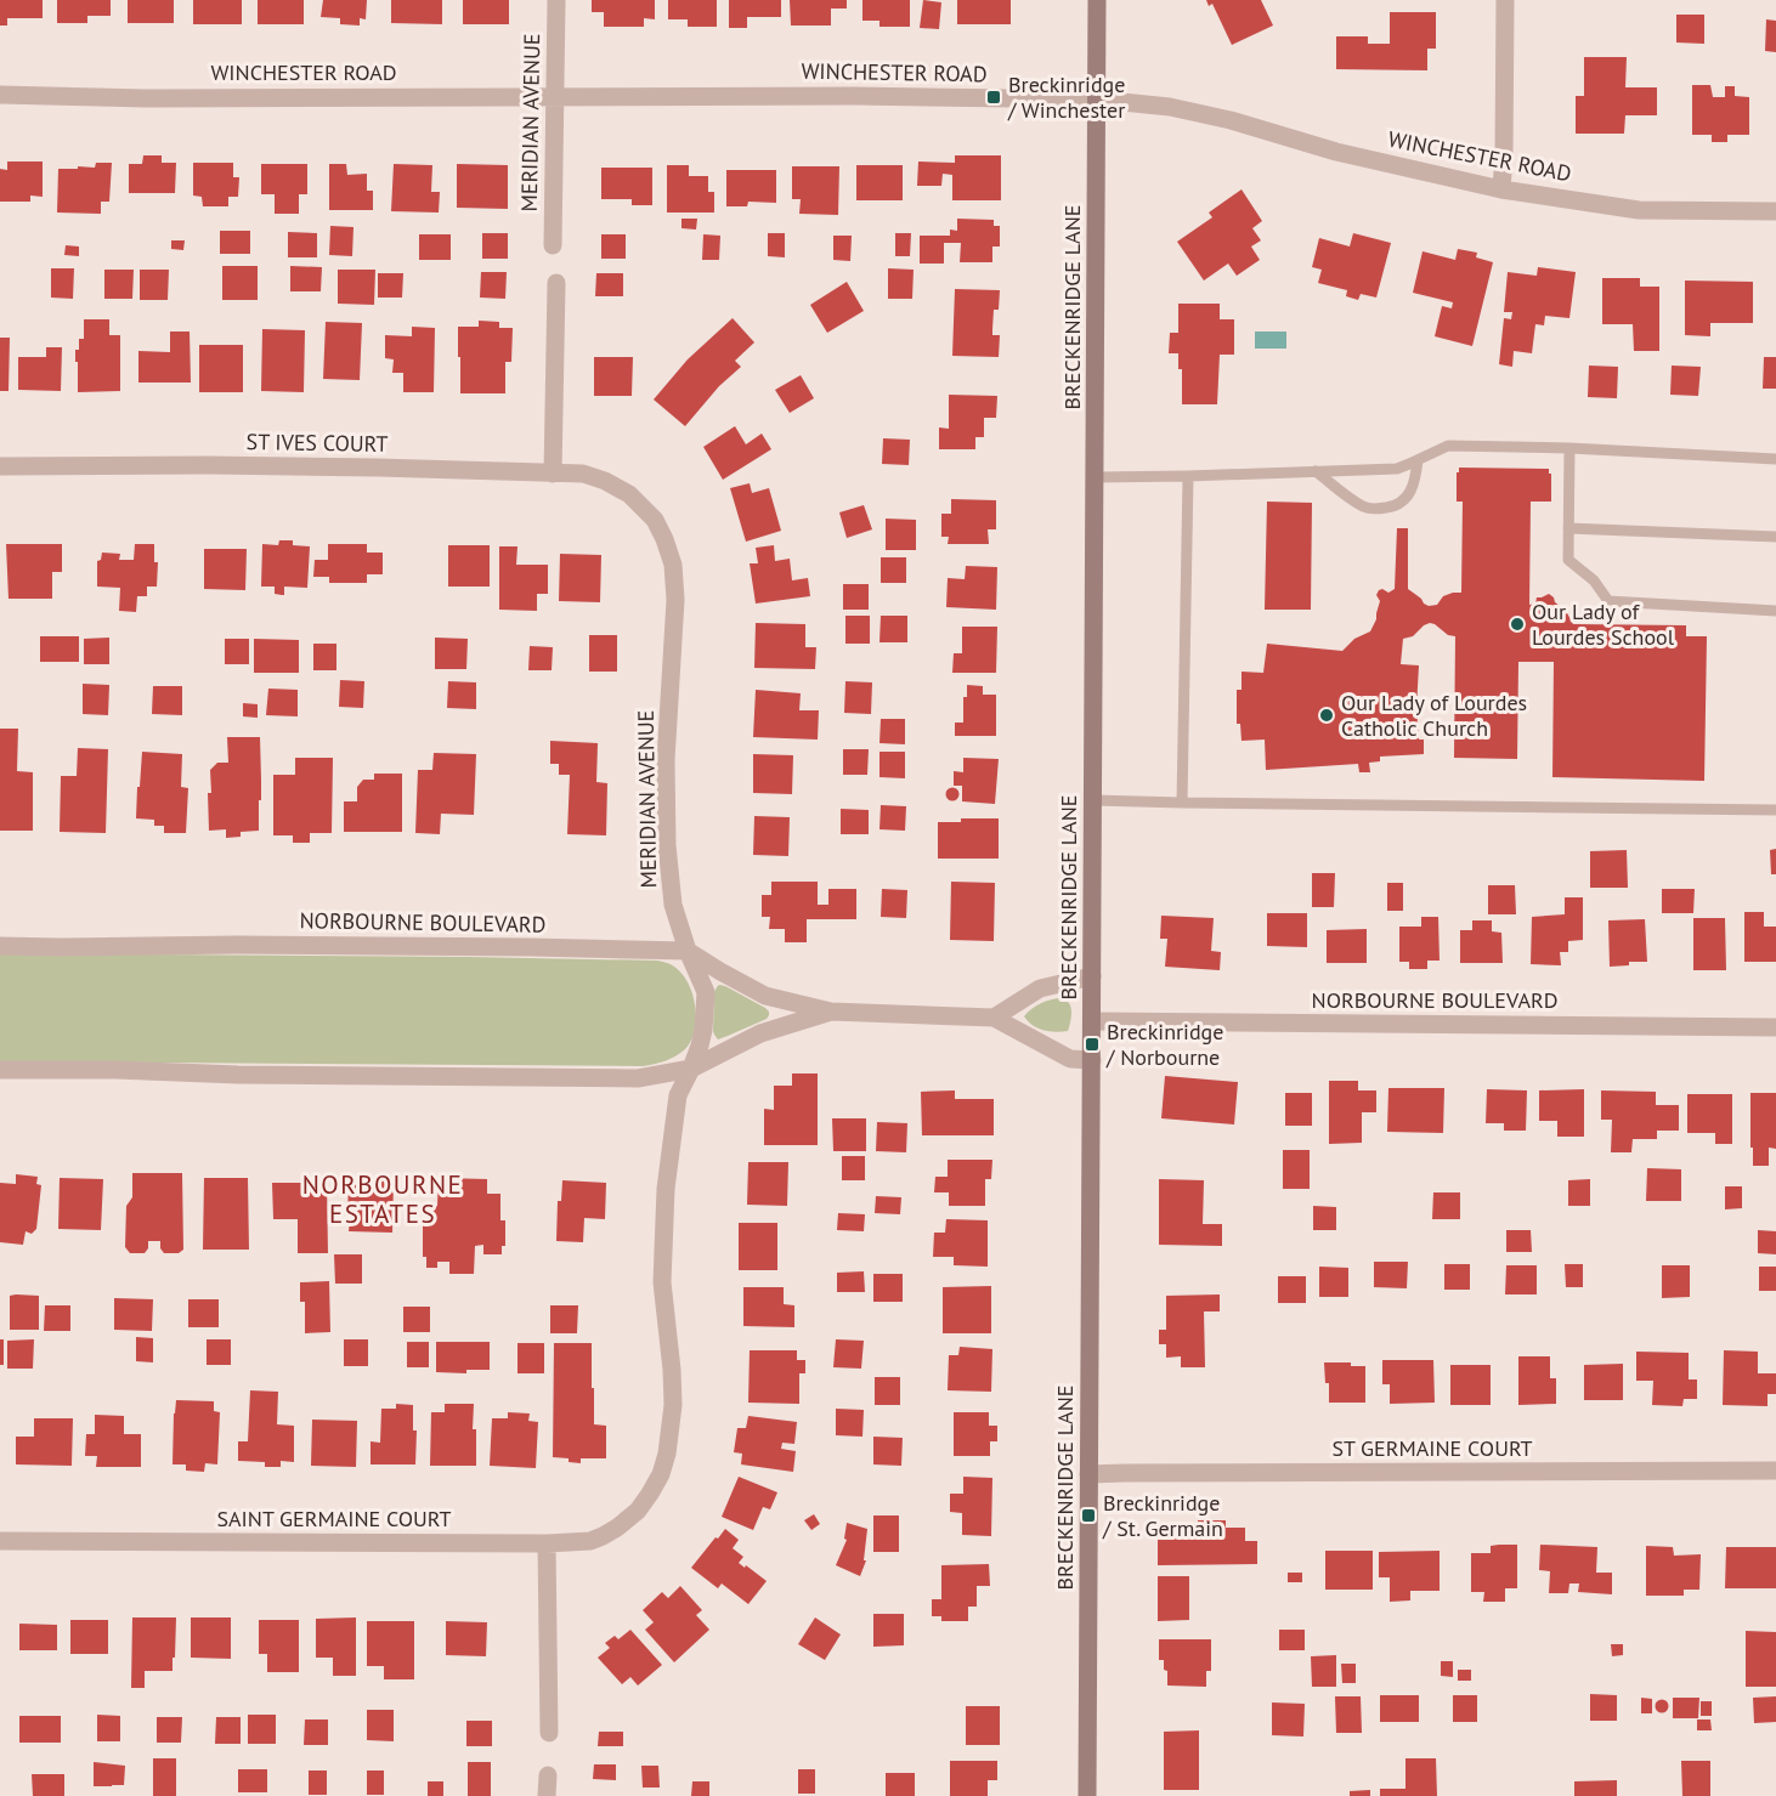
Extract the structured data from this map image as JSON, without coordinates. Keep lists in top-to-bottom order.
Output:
{
  "streets": {
    "main road": ["BRECKENRIDGE LANE"],
    "street": [
      "WINCHESTER ROAD",
      "MERIDIAN AVENUE",
      "ST IVES COURT",
      "NORBOURNE BOULEVARD",
      "ST GERMAINE COURT",
      "SAINT GERMAINE COURT"
    ]
  },
  "crossings": [
    ["WINCHESTER ROAD", "MERIDIAN AVENUE"],
    ["WINCHESTER ROAD", "BRECKENRIDGE LANE"],
    ["MERIDIAN AVENUE", "ST IVES COURT"],
    ["MERIDIAN AVENUE", "NORBOURNE BOULEVARD"],
    ["MERIDIAN AVENUE", "SAINT GERMAINE COURT"],
    ["BRECKENRIDGE LANE", "NORBOURNE BOULEVARD"],
    ["BRECKENRIDGE LANE", "ST GERMAINE COURT"]
  ],
  "districts": ["NORBOURNE ESTATES"],
  "places": {
    "transit": ["Breckinridge / Winchester", "Breckinridge / Norbourne", "Breckinridge / St. Germain"],
    "other": ["Our Lady of Lourdes School", "Our Lady of Lourdes Catholic Church"]
  }
}
